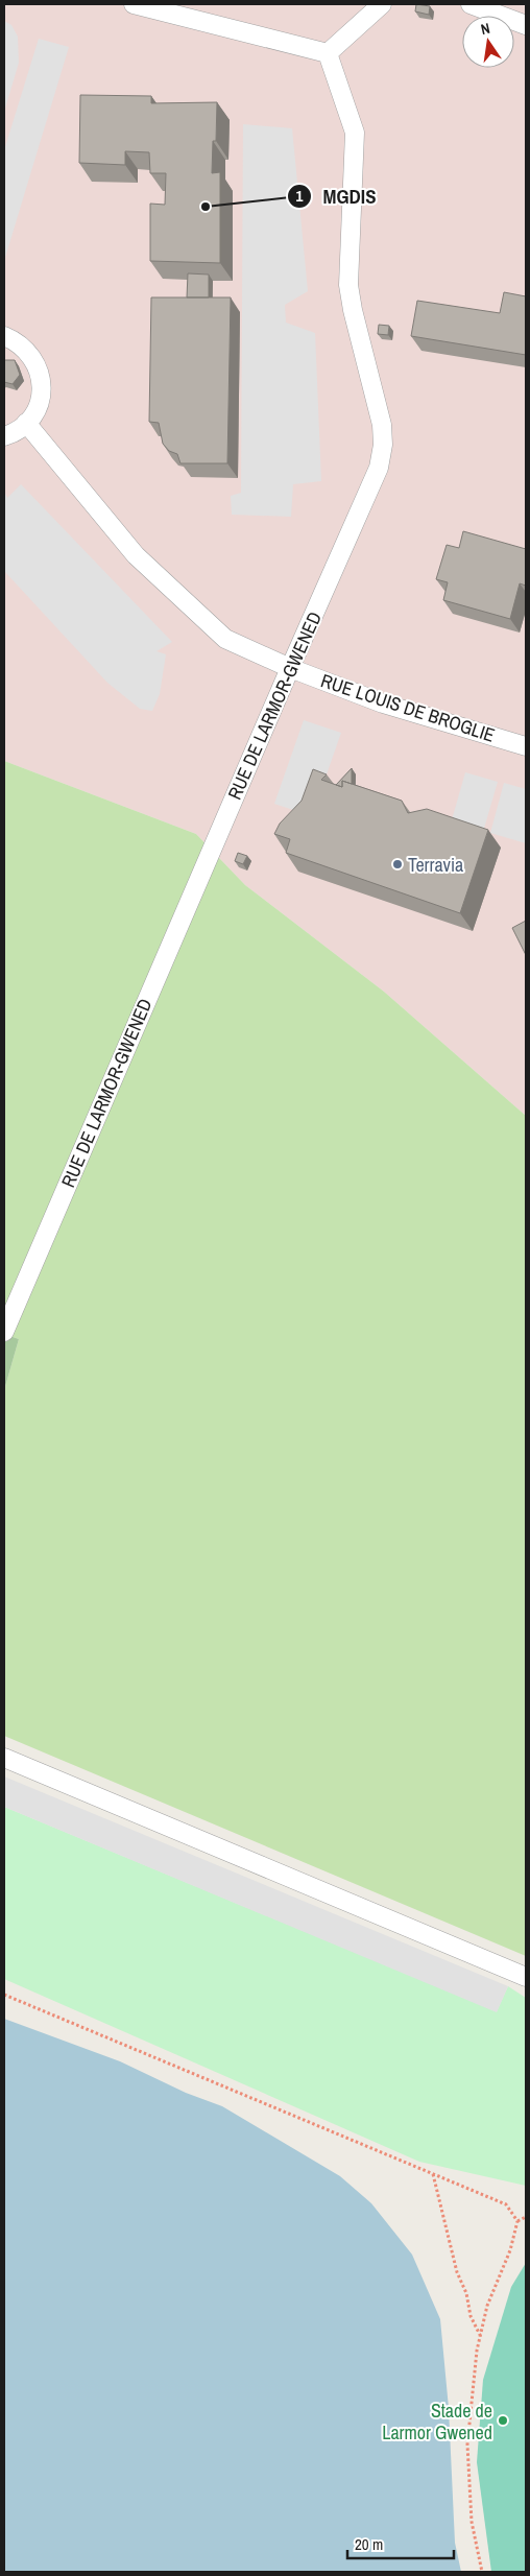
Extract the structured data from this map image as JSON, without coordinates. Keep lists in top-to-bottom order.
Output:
{
  "streets": {
    "lane": ["RUE DE LARMOR-GWENED", "RUE LOUIS DE BROGLIE"]
  },
  "crossings": [
    ["RUE DE LARMOR-GWENED", "RUE LOUIS DE BROGLIE"]
  ],
  "places": ["MGDIS", "Terravia", "Stade de Larmor Gwened"],
  "scale_bar": "20 m",
  "north": "top"
}
